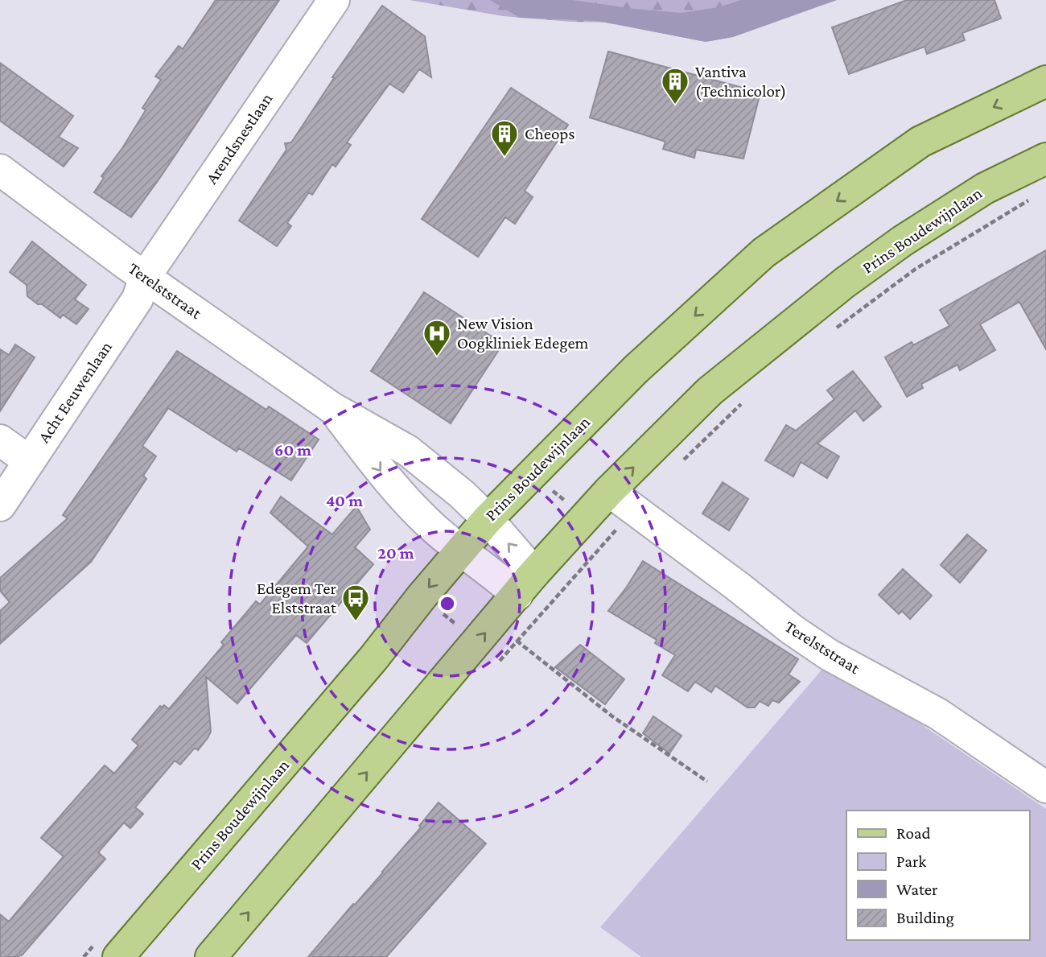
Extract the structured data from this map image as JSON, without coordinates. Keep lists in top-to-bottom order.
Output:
{
  "streets": {
    "main road": ["Prins Boudewijnlaan"],
    "street": ["Arendsnestlaan", "Terelststraat", "Acht Eeuwenlaan"]
  },
  "crossings": [
    ["Arendsnestlaan", "Terelststraat"],
    ["Arendsnestlaan", "Acht Eeuwenlaan"],
    ["Prins Boudewijnlaan", "Terelststraat"],
    ["Terelststraat", "Acht Eeuwenlaan"]
  ],
  "places": {
    "building": ["Vantiva (Technicolor)", "Cheops"],
    "hospital": ["New Vision Oogkliniek Edegem"],
    "bus stop": ["Edegem Ter Elststraat"]
  },
  "legend": [
    "Road",
    "Park",
    "Water",
    "Building"
  ],
  "rings": ["60 m", "40 m", "20 m"]
}
